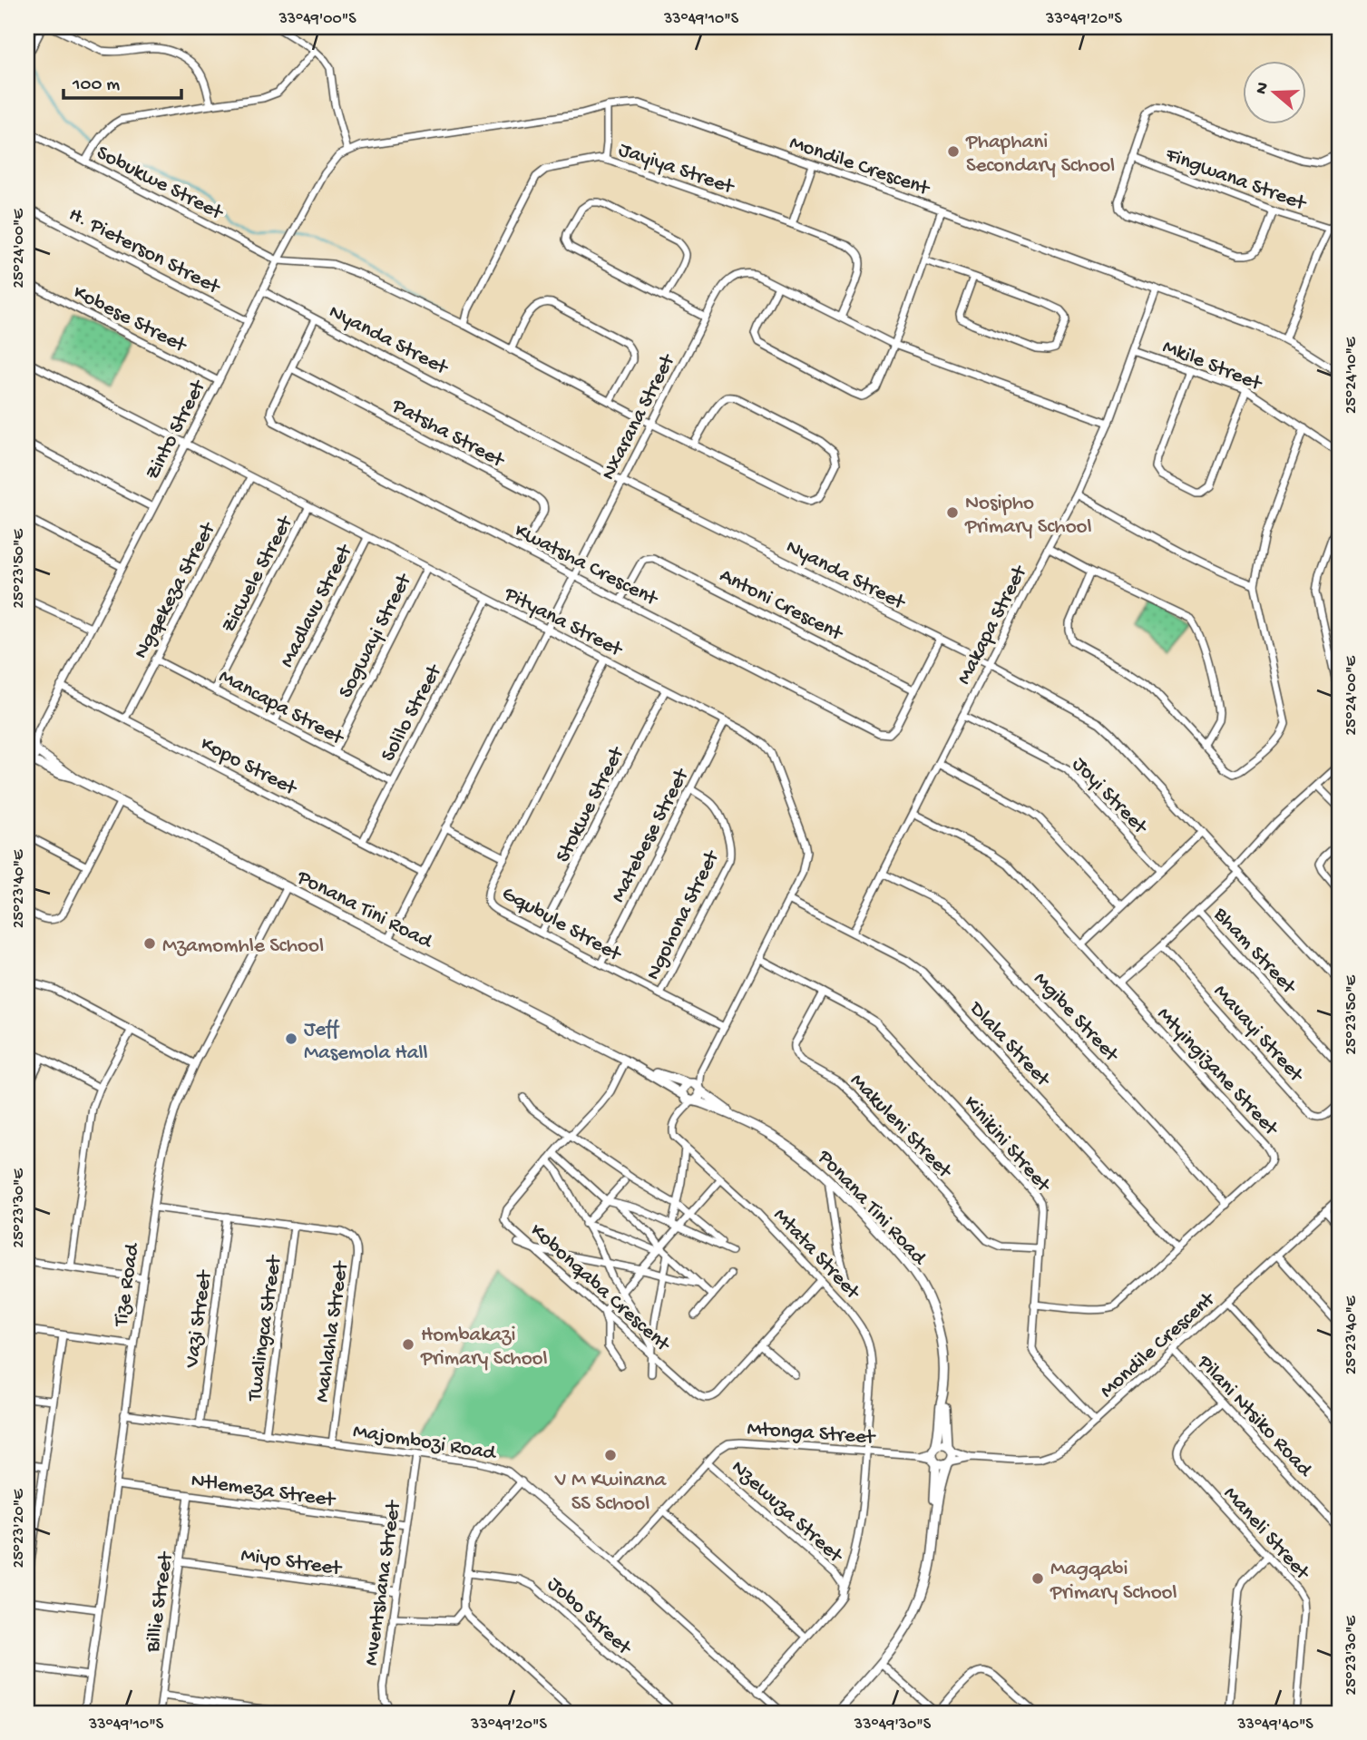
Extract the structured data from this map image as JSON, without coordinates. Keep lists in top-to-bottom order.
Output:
{
  "streets": {
    "street": [
      "Mondile Crescent",
      "Jayiya Street",
      "Fingwana Street",
      "Sobukwe Street",
      "H. Pieterson Street",
      "Kobese Street",
      "Nyanda Street",
      "Mkile Street",
      "Nxarana Street",
      "Zinto Street",
      "Patsha Street",
      "Kwatsha Crescent",
      "Zicwele Street",
      "Ngqekeza Street",
      "Antoni Crescent",
      "Madlavu Street",
      "Pityana Street",
      "Makapa Street",
      "Sogwayi Street",
      "Mancapa Street",
      "Solilo Street",
      "Kopo Street",
      "Joyi Street",
      "Stokwe Street",
      "Matebese Street",
      "Ponana Tini Road",
      "Ngohona Street",
      "Gqubule Street",
      "Bham Street",
      "Mgibe Street",
      "Mavayi Street",
      "Dlala Street",
      "Mtyingizane Street",
      "Makuleni Street",
      "Kinikini Street",
      "Mtata Street",
      "Tize Road",
      "Kobonqaba Crescent",
      "Vazi Street",
      "Twalingca Street",
      "Mahlahla Street",
      "Pilani Ntsiko Road",
      "Mtonga Street",
      "Majombozi Road",
      "Ntlemeza Street",
      "Nzewuza Street",
      "Maneli Street",
      "Miyo Street",
      "Mventshana Street",
      "Billie Street",
      "Jobo Street"
    ]
  },
  "crossings": [
    ["Mondile Crescent", "Zinto Street"],
    ["Mondile Crescent", "Makapa Street"],
    ["Mondile Crescent", "Ponana Tini Road"],
    ["Mondile Crescent", "Kinikini Street"],
    ["Mondile Crescent", "Pilani Ntsiko Road"],
    ["Mondile Crescent", "Mtonga Street"],
    ["Jayiya Street", "Nxarana Street"],
    ["Sobukwe Street", "Zinto Street"],
    ["H. Pieterson Street", "Zinto Street"],
    ["Kobese Street", "Zinto Street"],
    ["Nyanda Street", "Nxarana Street"],
    ["Nyanda Street", "Zinto Street"],
    ["Nyanda Street", "Kwatsha Crescent"],
    ["Nyanda Street", "Makapa Street"],
    ["Mkile Street", "Makapa Street"],
    ["Nxarana Street", "Kwatsha Crescent"],
    ["Nxarana Street", "Pityana Street"],
    ["Nxarana Street", "Makapa Street"],
    ["Nxarana Street", "Kopo Street"],
    ["Nxarana Street", "Ponana Tini Road"],
    ["Zinto Street", "Pityana Street"],
    ["Zinto Street", "Kopo Street"],
    ["Zinto Street", "Ponana Tini Road"],
    ["Patsha Street", "Kwatsha Crescent"],
    ["Kwatsha Crescent", "Antoni Crescent"],
    ["Zicwele Street", "Pityana Street"],
    ["Zicwele Street", "Mancapa Street"],
    ["Ngqekeza Street", "Pityana Street"],
    ["Ngqekeza Street", "Mancapa Street"],
    ["Ngqekeza Street", "Kopo Street"],
    ["Madlavu Street", "Pityana Street"],
    ["Madlavu Street", "Mancapa Street"],
    ["Pityana Street", "Sogwayi Street"],
    ["Pityana Street", "Solilo Street"],
    ["Pityana Street", "Stokwe Street"],
    ["Pityana Street", "Matebese Street"],
    ["Pityana Street", "Ponana Tini Road"],
    ["Pityana Street", "Gqubule Street"],
    ["Pityana Street", "Dlala Street"],
    ["Pityana Street", "Kinikini Street"],
    ["Pityana Street", "Mtata Street"],
    ["Makapa Street", "Joyi Street"],
    ["Makapa Street", "Mgibe Street"],
    ["Makapa Street", "Dlala Street"],
    ["Makapa Street", "Mtyingizane Street"],
    ["Sogwayi Street", "Mancapa Street"],
    ["Mancapa Street", "Solilo Street"],
    ["Solilo Street", "Kopo Street"],
    ["Stokwe Street", "Gqubule Street"],
    ["Matebese Street", "Ngohona Street"],
    ["Matebese Street", "Gqubule Street"],
    ["Ponana Tini Road", "Mtata Street"],
    ["Ponana Tini Road", "Tize Road"],
    ["Ponana Tini Road", "Kobonqaba Crescent"],
    ["Ponana Tini Road", "Mtonga Street"],
    ["Ngohona Street", "Gqubule Street"],
    ["Mgibe Street", "Mtyingizane Street"],
    ["Dlala Street", "Mtyingizane Street"],
    ["Mtyingizane Street", "Kinikini Street"],
    ["Makuleni Street", "Kinikini Street"],
    ["Mtata Street", "Kobonqaba Crescent"],
    ["Mtata Street", "Mtonga Street"],
    ["Mtata Street", "Nzewuza Street"],
    ["Tize Road", "Mahlahla Street"],
    ["Tize Road", "Majombozi Road"],
    ["Tize Road", "Ntlemeza Street"],
    ["Vazi Street", "Mahlahla Street"],
    ["Vazi Street", "Majombozi Road"],
    ["Twalingca Street", "Mahlahla Street"],
    ["Twalingca Street", "Majombozi Road"],
    ["Mahlahla Street", "Majombozi Road"],
    ["Pilani Ntsiko Road", "Maneli Street"],
    ["Mtonga Street", "Nzewuza Street"],
    ["Majombozi Road", "Nzewuza Street"],
    ["Majombozi Road", "Mventshana Street"],
    ["Ntlemeza Street", "Mventshana Street"],
    ["Ntlemeza Street", "Billie Street"],
    ["Miyo Street", "Mventshana Street"],
    ["Miyo Street", "Billie Street"]
  ],
  "places": [
    "Phaphani Secondary School",
    "Nosipho Primary School",
    "Mzamomhle School",
    "Jeff Masemola Hall",
    "Hombakazi Primary School",
    "V M Kwinana SS School",
    "Magqabi Primary School"
  ],
  "scale_bar": "100 m",
  "north": "left",
  "coordinates": [
    "33°49'00\"S",
    "33°49'10\"S",
    "33°49'20\"S",
    "25°24'00\"E",
    "25°24'10\"E",
    "25°23'50\"E",
    "25°23'40\"E",
    "25°23'30\"E",
    "25°23'20\"E",
    "33°49'30\"S",
    "33°49'40\"S"
  ]
}
